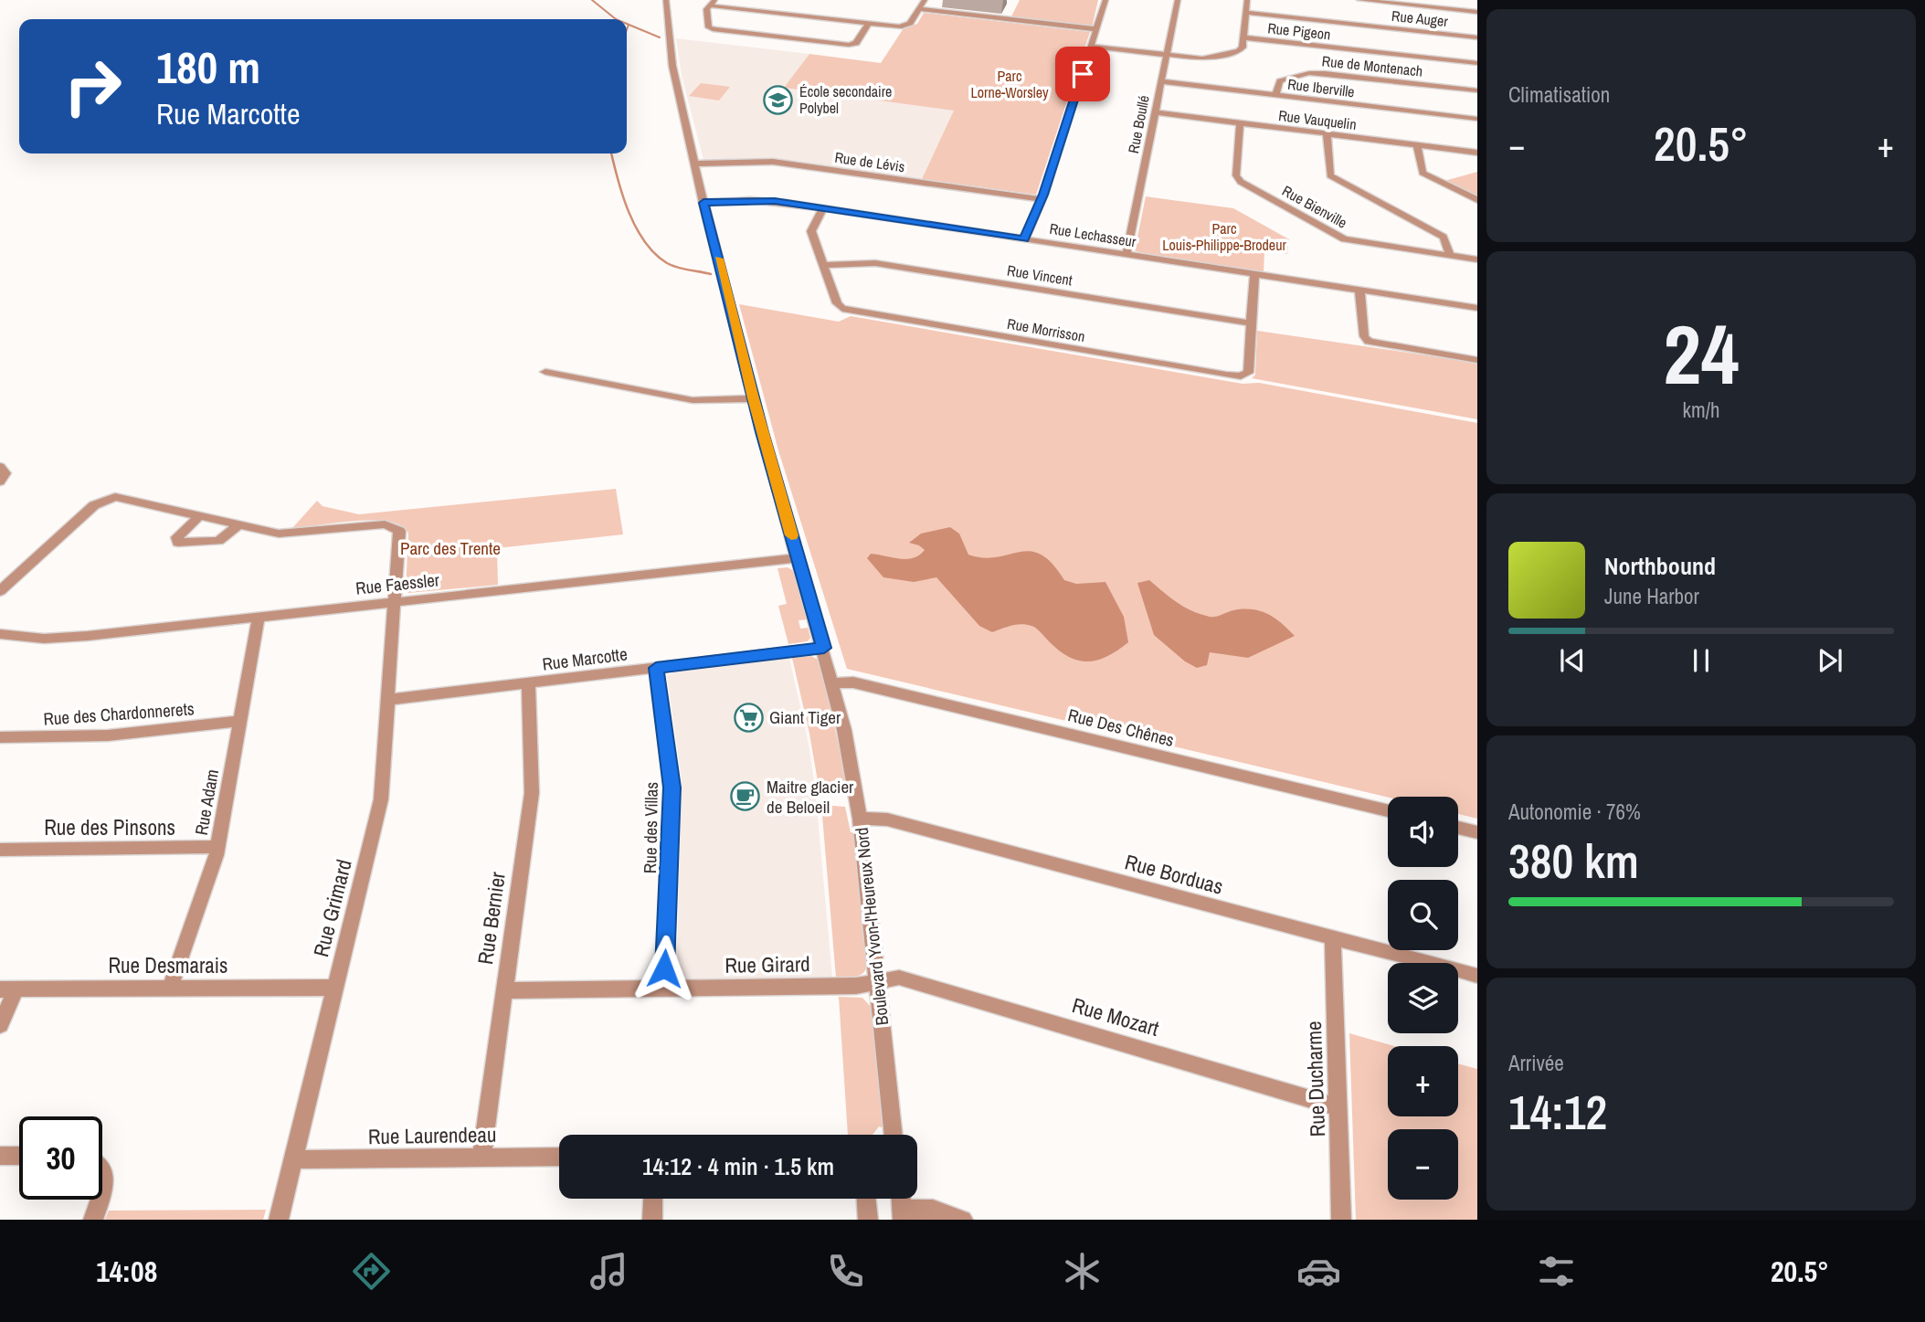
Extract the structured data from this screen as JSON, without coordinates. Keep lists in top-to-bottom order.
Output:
{
  "streets": {
    "street": [
      "Rue Auger",
      "Rue Pigeon",
      "Rue de Montenach",
      "Rue Iberville",
      "Rue Vauquelin",
      "Rue Boullé",
      "Rue de Lévis",
      "Rue Bienville",
      "Rue Lechasseur",
      "Rue Vincent",
      "Rue Morrisson",
      "Rue Faessler",
      "Rue Marcotte",
      "Rue des Chardonnerets",
      "Rue Des Chênes",
      "Rue Adam",
      "Rue des Pinsons",
      "Rue des Villas",
      "Rue Borduas",
      "Rue Grimard",
      "Rue Bernier",
      "Boulevard Yvon-l'Heureux Nord",
      "Rue Girard",
      "Rue Desmarais",
      "Rue Mozart",
      "Rue Ducharme",
      "Rue Laurendeau"
    ]
  },
  "crossings": [
    ["Rue Pigeon", "Rue Boullé"],
    ["Rue de Montenach", "Rue Iberville"],
    ["Rue Iberville", "Rue Boullé"],
    ["Rue Vauquelin", "Rue Boullé"],
    ["Rue Vauquelin", "Rue Bienville"],
    ["Rue Boullé", "Rue Lechasseur"],
    ["Rue de Lévis", "Boulevard Yvon-l'Heureux Nord"],
    ["Rue Lechasseur", "Boulevard Yvon-l'Heureux Nord"],
    ["Rue Vincent", "Rue Morrisson"],
    ["Rue Faessler", "Rue Adam"],
    ["Rue Faessler", "Rue Grimard"],
    ["Rue Faessler", "Boulevard Yvon-l'Heureux Nord"],
    ["Rue Marcotte", "Rue des Villas"],
    ["Rue Marcotte", "Rue Grimard"],
    ["Rue Marcotte", "Rue Bernier"],
    ["Rue Marcotte", "Boulevard Yvon-l'Heureux Nord"],
    ["Rue des Chardonnerets", "Rue Adam"],
    ["Rue Des Chênes", "Boulevard Yvon-l'Heureux Nord"],
    ["Rue Adam", "Rue des Pinsons"],
    ["Rue Adam", "Rue Desmarais"],
    ["Rue des Villas", "Rue Girard"],
    ["Rue Borduas", "Boulevard Yvon-l'Heureux Nord"],
    ["Rue Borduas", "Rue Ducharme"],
    ["Rue Grimard", "Rue Desmarais"],
    ["Rue Grimard", "Rue Laurendeau"],
    ["Rue Bernier", "Rue Girard"],
    ["Rue Bernier", "Rue Laurendeau"],
    ["Boulevard Yvon-l'Heureux Nord", "Rue Girard"],
    ["Boulevard Yvon-l'Heureux Nord", "Rue Mozart"],
    ["Rue Girard", "Rue Mozart"],
    ["Rue Mozart", "Rue Ducharme"]
  ],
  "parks": ["Parc Lorne-Worsley", "Parc Louis-Philippe-Brodeur", "Parc des Trente"],
  "places": {
    "school or university": ["École secondaire Polybel"],
    "supermarket": ["Giant Tiger"],
    "cafe": ["Maitre glacier de Beloeil"]
  },
  "page": {
    "tile": [
      "Climatisation",
      ["24", "km/h"],
      ["Autonomie · 76%", "380 km"],
      ["Arrivée", "14:12"]
    ],
    "turn": ["180 m", "Rue Marcotte"],
    "heat": ["−", "20.5°", "+"],
    "song": ["Northbound", "June Harbor"],
    "map_buttons": ["+", "−"],
    "limit": "30",
    "trip": "14:12 · 4 min · 1.5 km",
    "tabs": ["14:08", "20.5°"]
  }
}
